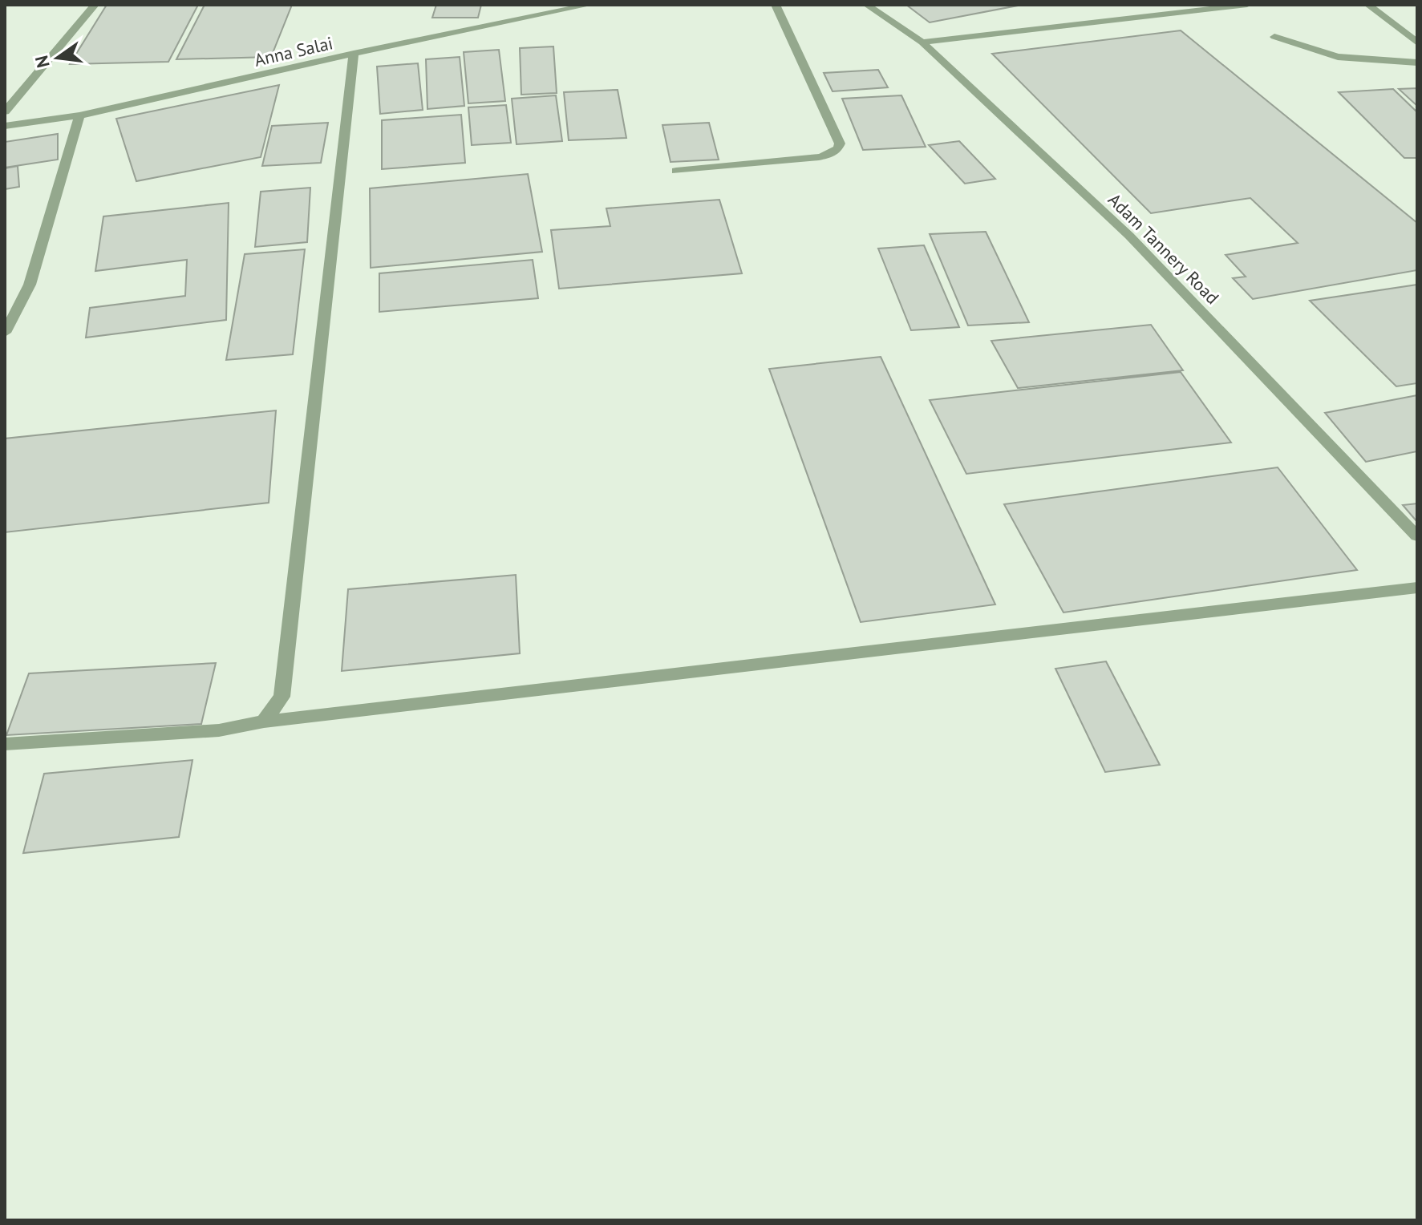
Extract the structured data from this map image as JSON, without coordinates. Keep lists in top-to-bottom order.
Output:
{
  "streets": {
    "street": ["Anna Salai", "Adam Tannery Road"]
  },
  "north": "left"
}
